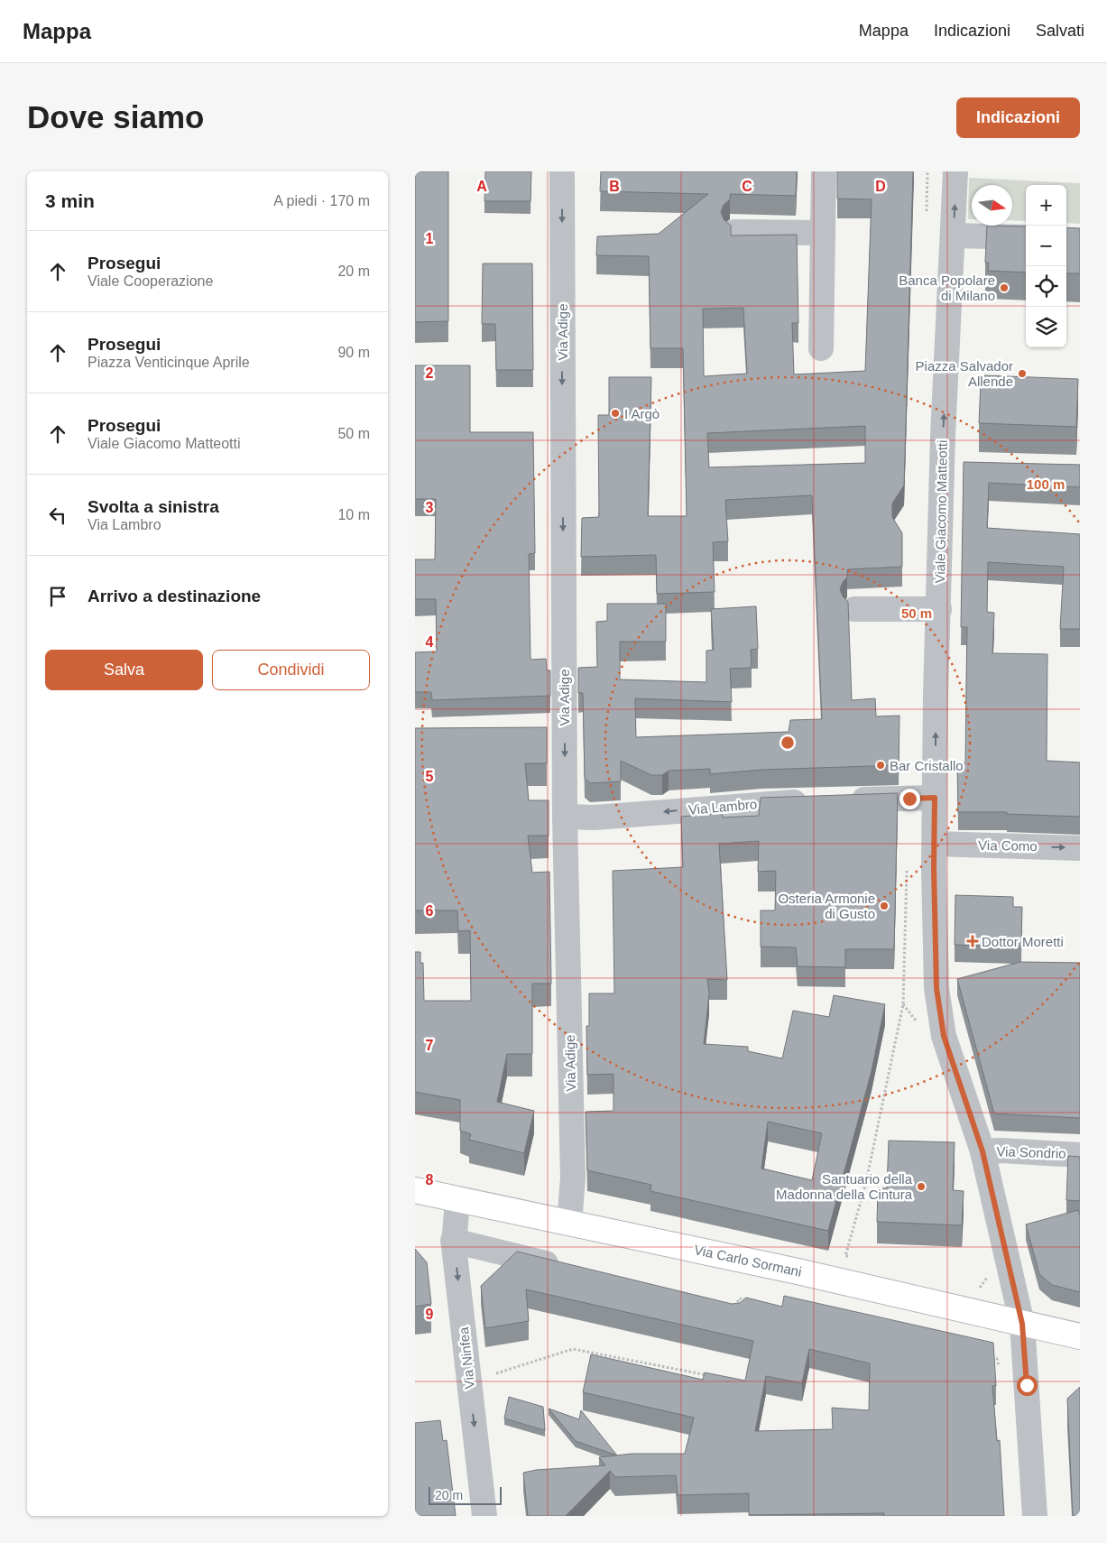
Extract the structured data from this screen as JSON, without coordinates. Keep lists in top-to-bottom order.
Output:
{
  "streets": {
    "main road": ["Via Carlo Sormani"],
    "street": [
      "Via Adige",
      "Viale Giacomo Matteotti",
      "Via Lambro",
      "Via Como",
      "Via Sondrio",
      "Via Ninfea"
    ]
  },
  "crossings": [
    ["Via Adige", "Via Lambro"],
    ["Via Adige", "Via Carlo Sormani"],
    ["Viale Giacomo Matteotti", "Via Como"],
    ["Viale Giacomo Matteotti", "Via Sondrio"],
    ["Viale Giacomo Matteotti", "Via Carlo Sormani"],
    ["Via Carlo Sormani", "Via Ninfea"]
  ],
  "one_way": [
    "Via Adige",
    "Viale Giacomo Matteotti",
    "Via Lambro",
    "Via Como",
    "Via Ninfea"
  ],
  "places": {
    "other": [
      "Banca Popolare di Milano",
      "Piazza Salvador Allende",
      "I Argò",
      "Bar Cristallo",
      "Osteria Armonie di Gusto",
      "Santuario della Madonna della Cintura"
    ],
    "health": ["Dottor Moretti"]
  },
  "scale_bar": "20 m",
  "north": "right",
  "page": {
    "header": "Mappa",
    "nav": ["Mappa", "Indicazioni", "Salvati"],
    "buttons": [
      "Indicazioni",
      ["Salva", "Condividi"]
    ],
    "title": "Dove siamo",
    "heading": ["3 min", "A piedi · 170 m"],
    "map_buttons": ["+", "−"],
    "list": [
      ["Prosegui", "Viale Cooperazione", "20 m"],
      ["Prosegui", "Piazza Venticinque Aprile", "90 m"],
      ["Prosegui", "Viale Giacomo Matteotti", "50 m"],
      ["Svolta a sinistra", "Via Lambro", "10 m"],
      "Arrivo a destinazione"
    ],
    "scale": "20 m"
  },
  "grid": {
    "columns": [
      "A",
      "B",
      "C",
      "D"
    ],
    "rows": [
      "1",
      "2",
      "3",
      "4",
      "5",
      "6",
      "7",
      "8",
      "9"
    ]
  },
  "rings": ["100 m", "50 m"]
}
